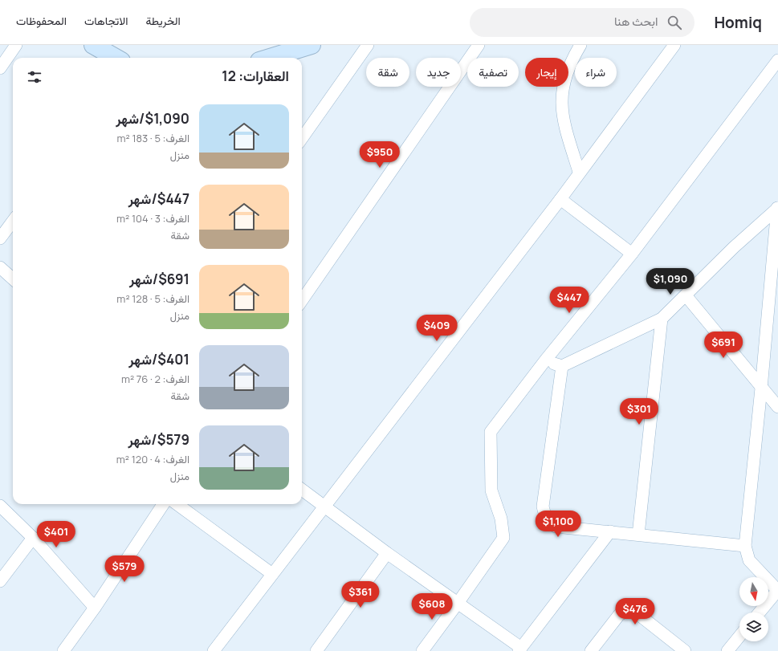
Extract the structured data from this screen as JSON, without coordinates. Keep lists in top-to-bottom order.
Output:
{
  "north": "bottom",
  "page": {
    "header": "Homiq",
    "search": "ابحث هنا",
    "nav": ["الخريطة", "الاتجاهات", "المحفوظات"],
    "chip": [
      "شراء",
      "إيجار",
      "تصفية",
      "جديد",
      "شقة"
    ],
    "heading": "العقارات: 12",
    "list": [
      {
        "name": "$1,090/شهر",
        "note": "الغرف: 5 · 183 m² · منزل"
      },
      {
        "name": "$447/شهر",
        "note": "الغرف: 3 · 104 m² · شقة"
      },
      {
        "name": "$691/شهر",
        "note": "الغرف: 5 · 128 m² · منزل"
      },
      {
        "name": "$401/شهر",
        "note": "الغرف: 2 · 76 m² · شقة"
      },
      {
        "name": "$579/شهر",
        "note": "الغرف: 4 · 120 m² · منزل"
      }
    ],
    "price": [
      "$950",
      "$1,090",
      "$447",
      "$409",
      "$691",
      "$301",
      "$1,100",
      "$401",
      "$579",
      "$361",
      "$608",
      "$476"
    ]
  }
}
